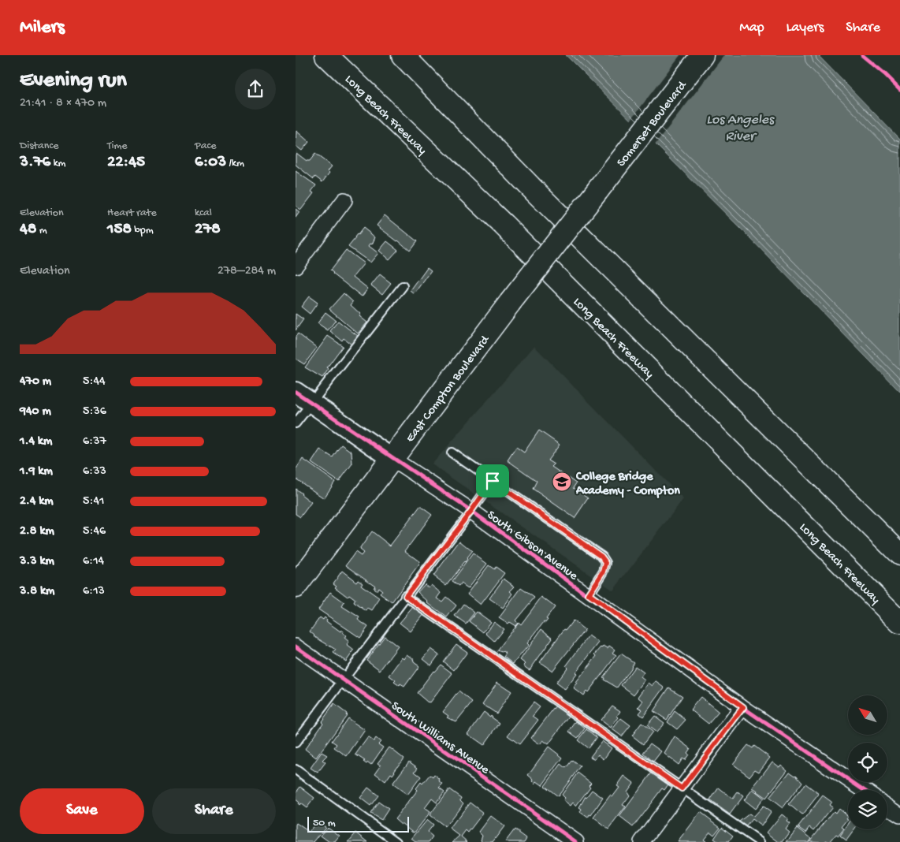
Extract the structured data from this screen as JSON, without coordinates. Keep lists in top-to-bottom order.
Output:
{
  "streets": {
    "main road": ["Long Beach Freeway", "Somerset Boulevard", "East Compton Boulevard"],
    "street": ["South Gibson Avenue", "South Williams Avenue"]
  },
  "crossings": [
    ["Somerset Boulevard", "East Compton Boulevard"],
    ["East Compton Boulevard", "South Gibson Avenue"]
  ],
  "water": ["Los Angeles River"],
  "places": {
    "school or university": ["College Bridge Academy - Compton"]
  },
  "scale_bar": "50 m",
  "north": "top left",
  "page": {
    "header": "Milers",
    "nav": ["Map", "Layers", "Share"],
    "heading": ["Evening run", "21:41 · 8 × 470 m"],
    "stats": [
      ["Distance", "3.76 km"],
      ["Time", "22:45"],
      ["Pace", "6:03 /km"],
      ["Elevation", "48 m"],
      ["Heart rate", "158 bpm"],
      ["kcal", "278"]
    ],
    "chart": ["Elevation", "278–284 m"],
    "list": [
      {
        "name": "470 m",
        "note": "5:44"
      },
      {
        "name": "940 m",
        "note": "5:36"
      },
      {
        "name": "1.4 km",
        "note": "6:37"
      },
      {
        "name": "1.9 km",
        "note": "6:33"
      },
      {
        "name": "2.4 km",
        "note": "5:41"
      },
      {
        "name": "2.8 km",
        "note": "5:46"
      },
      {
        "name": "3.3 km",
        "note": "6:14"
      },
      {
        "name": "3.8 km",
        "note": "6:13"
      }
    ],
    "buttons": ["Save", "Share"],
    "scale": "50 m"
  }
}
